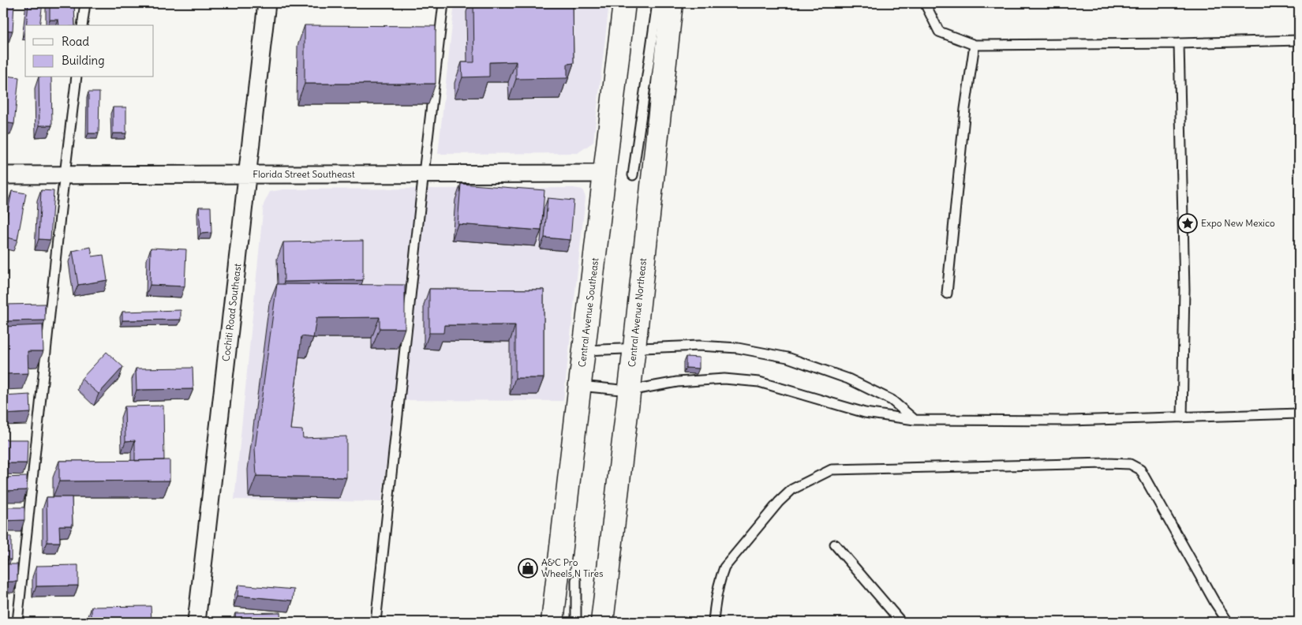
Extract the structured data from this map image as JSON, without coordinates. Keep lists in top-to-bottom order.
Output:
{
  "streets": {
    "main road": ["Central Avenue Southeast", "Central Avenue Northeast"],
    "street": ["Florida Street Southeast", "Cochiti Road Southeast"]
  },
  "crossings": [
    ["Florida Street Southeast", "Cochiti Road Southeast"],
    ["Florida Street Southeast", "Central Avenue Southeast"]
  ],
  "places": {
    "place": ["Expo New Mexico"],
    "shop": ["A&C Pro Wheels N Tires"]
  },
  "legend": ["Road", "Building"]
}
